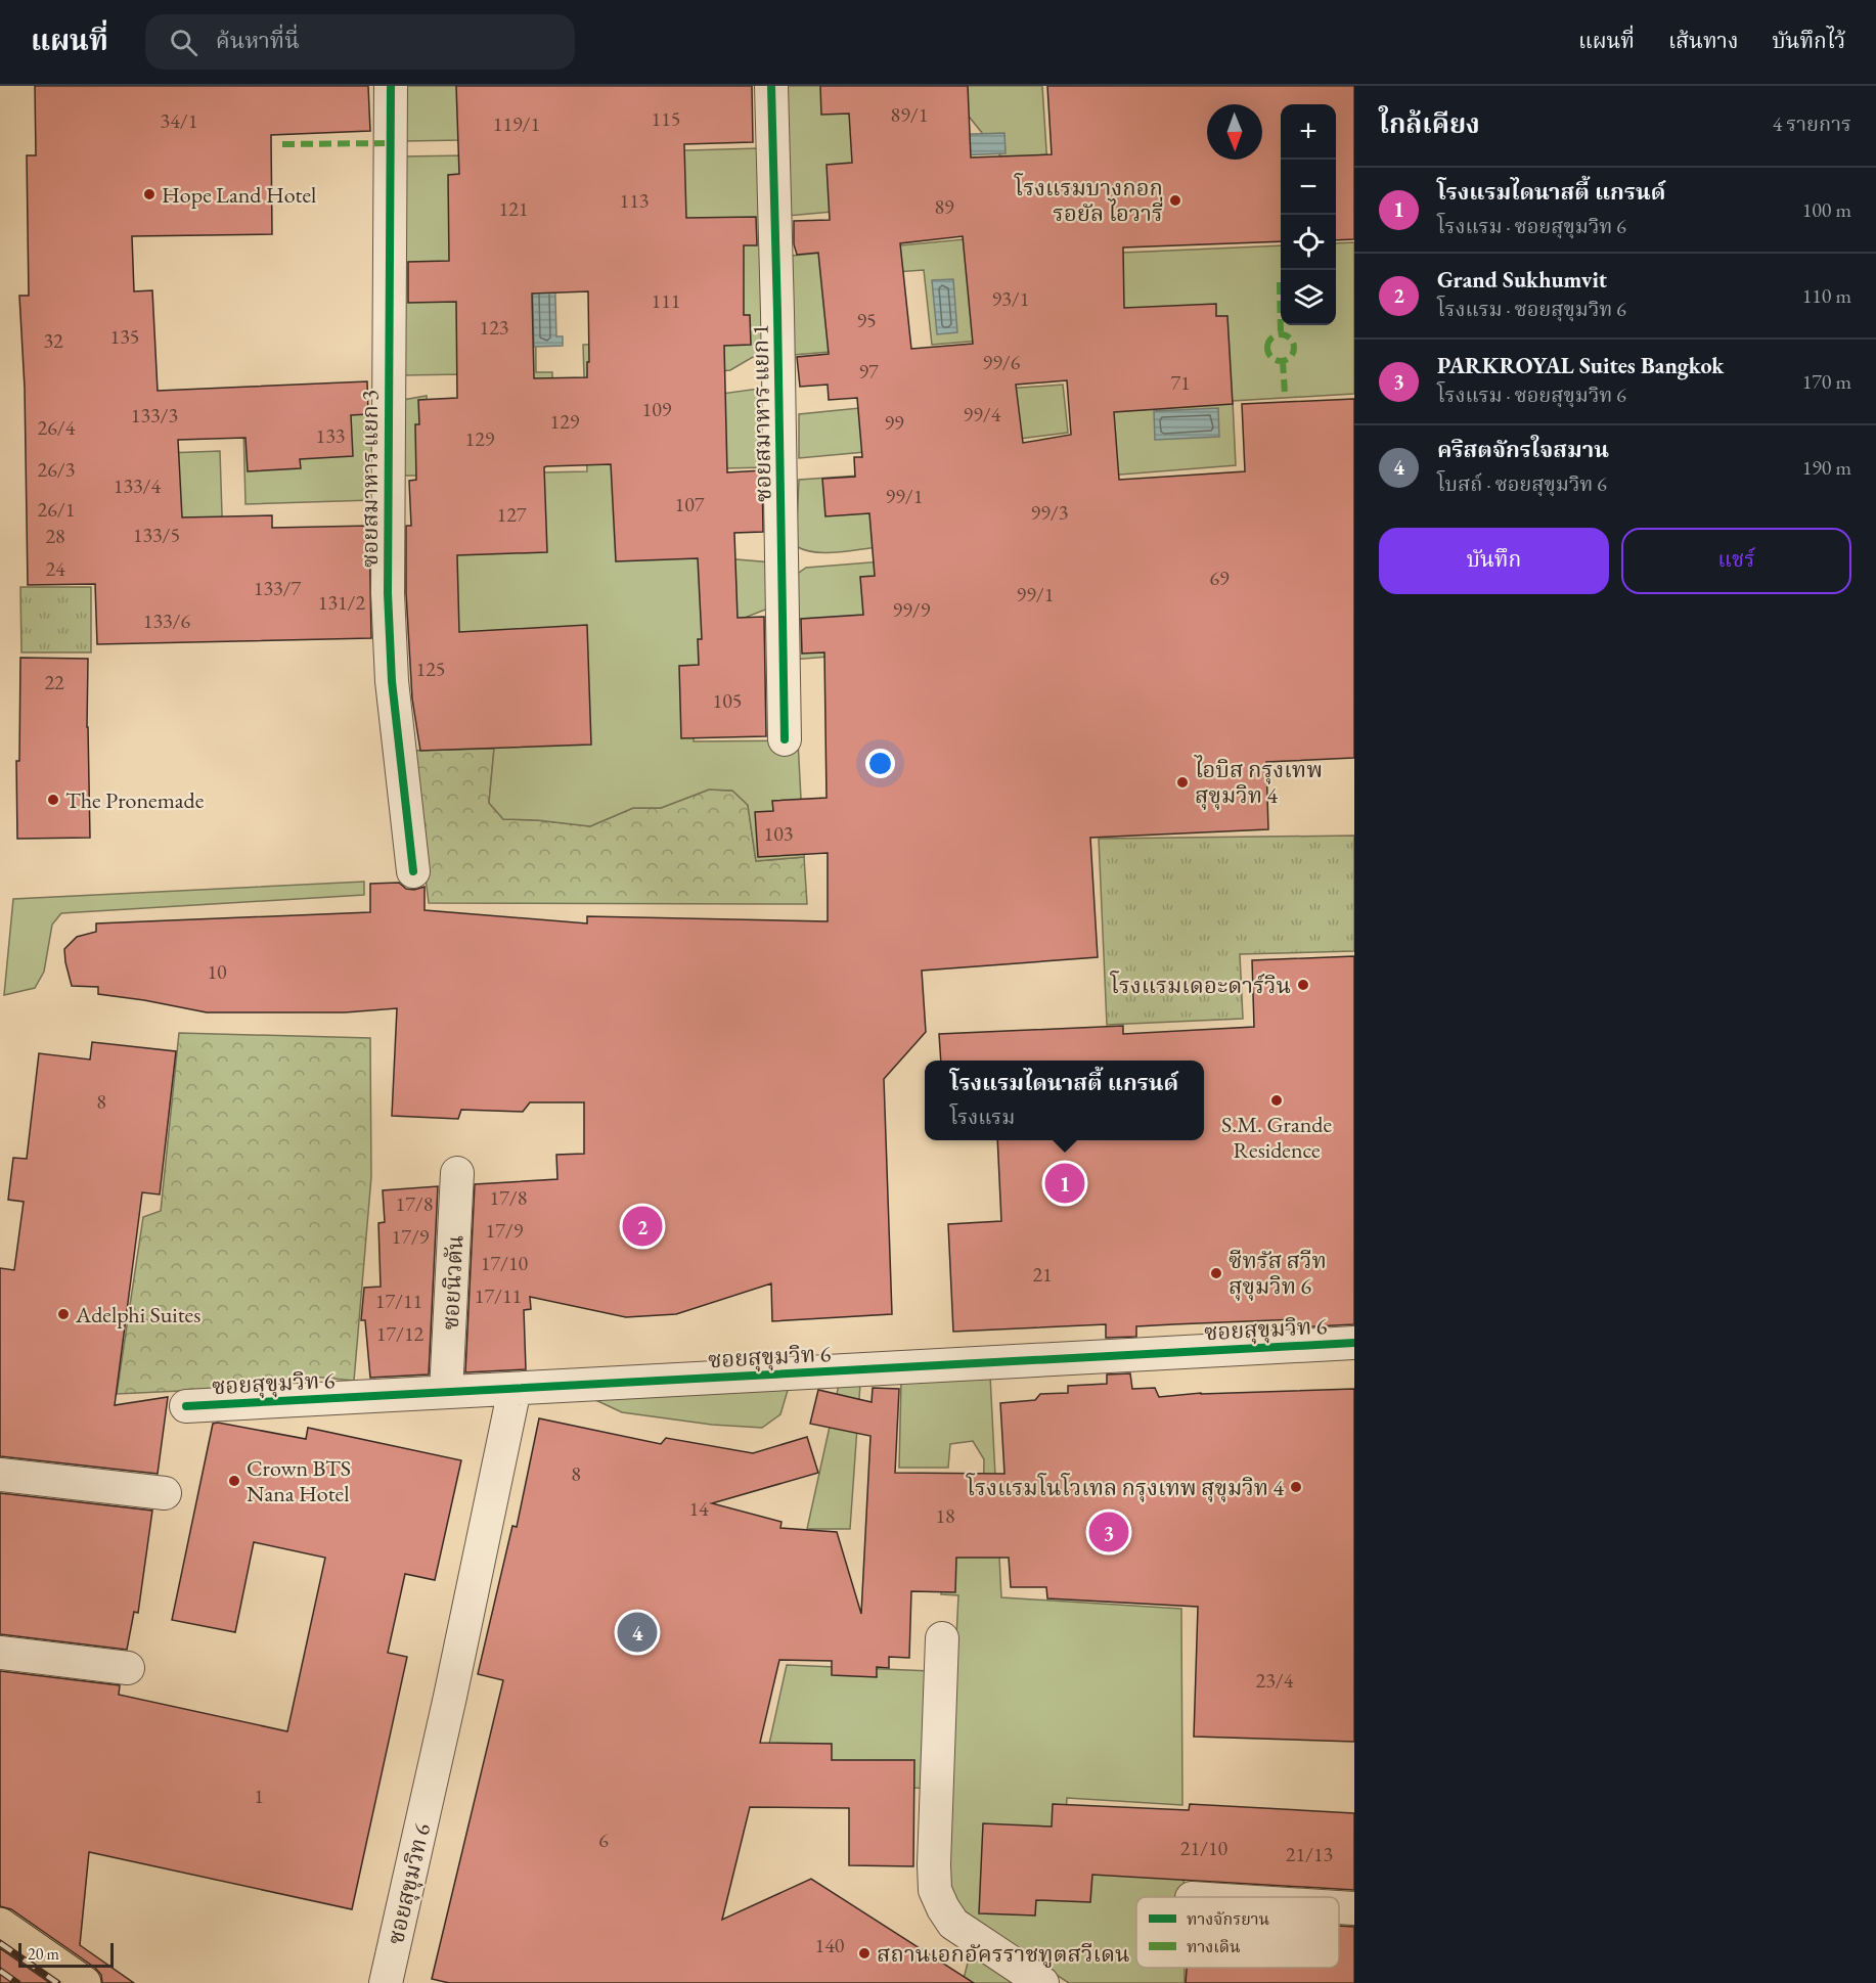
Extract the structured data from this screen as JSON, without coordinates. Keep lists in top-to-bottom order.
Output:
{
  "streets": {
    "street": [
      "ซอยสมาหาร แยก 1",
      "ซอยสมาหาร แยก 3",
      "ซอยนิวตัน",
      "ซอยสุขุมวิท 6"
    ]
  },
  "crossings": [
    ["ซอยนิวตัน", "ซอยสุขุมวิท 6"]
  ],
  "places": [
    "Hope Land Hotel",
    "โรงแรมบางกอก รอยัล ไอวารี่",
    "ไอบิส กรุงเทพ สุขุมวิท 4",
    "The Pronemade",
    "โรงแรมเดอะดาร์วิน",
    "S.M. Grande Residence",
    "ซีทรัส สวีท สุขุมวิท 6",
    "Adelphi Suites",
    "Crown BTS Nana Hotel",
    "โรงแรมโนโวเทล กรุงเทพ สุขุมวิท 4",
    "สถานเอกอัครราชทูตสวีเดน"
  ],
  "house_numbers": [
    "89/1",
    "115",
    "34/1",
    "119/1",
    "113",
    "89",
    "121",
    "93/1",
    "111",
    "95",
    "123",
    "135",
    "32",
    "99/6",
    "97",
    "71",
    "109",
    "99/4",
    "133/3",
    "129",
    "99",
    "26/4",
    "133",
    "129",
    "26/3",
    "133/4",
    "99/1",
    "107",
    "26/1",
    "99/3",
    "127",
    "133/5",
    "28",
    "24",
    "69",
    "133/7",
    "99/1",
    "131/2",
    "99/9",
    "133/6",
    "125",
    "22",
    "105",
    "103",
    "10",
    "8",
    "17/8",
    "17/8",
    "17/9",
    "17/9",
    "17/10",
    "21",
    "17/11",
    "17/11",
    "17/12",
    "8",
    "14",
    "18",
    "23/4",
    "1",
    "6",
    "21/10",
    "21/13",
    "140"
  ],
  "legend": ["ทางจักรยาน", "ทางเดิน"],
  "scale_bar": "20 m",
  "north": "bottom",
  "page": {
    "header": "แผนที่",
    "search": "ค้นหาที่นี่",
    "nav": ["แผนที่", "เส้นทาง", "บันทึกไว้"],
    "heading": ["ใกล้เคียง", "4 รายการ"],
    "map_buttons": ["+", "−"],
    "list": [
      {
        "mark": "1",
        "name": "โรงแรมไดนาสตี้ แกรนด์",
        "note": "โรงแรม · ซอยสุขุมวิท 6",
        "value": "100 m"
      },
      {
        "mark": "2",
        "name": "Grand Sukhumvit",
        "note": "โรงแรม · ซอยสุขุมวิท 6",
        "value": "110 m"
      },
      {
        "mark": "3",
        "name": "PARKROYAL Suites Bangkok",
        "note": "โรงแรม · ซอยสุขุมวิท 6",
        "value": "170 m"
      },
      {
        "mark": "4",
        "name": "คริสตจักรใจสมาน",
        "note": "โบสถ์ · ซอยสุขุมวิท 6",
        "value": "190 m"
      }
    ],
    "buttons": ["บันทึก", "แชร์"],
    "popup": ["โรงแรมไดนาสตี้ แกรนด์", "โรงแรม"],
    "pins": [
      "1",
      "2",
      "3",
      "4"
    ],
    "scale": "20 m"
  }
}
